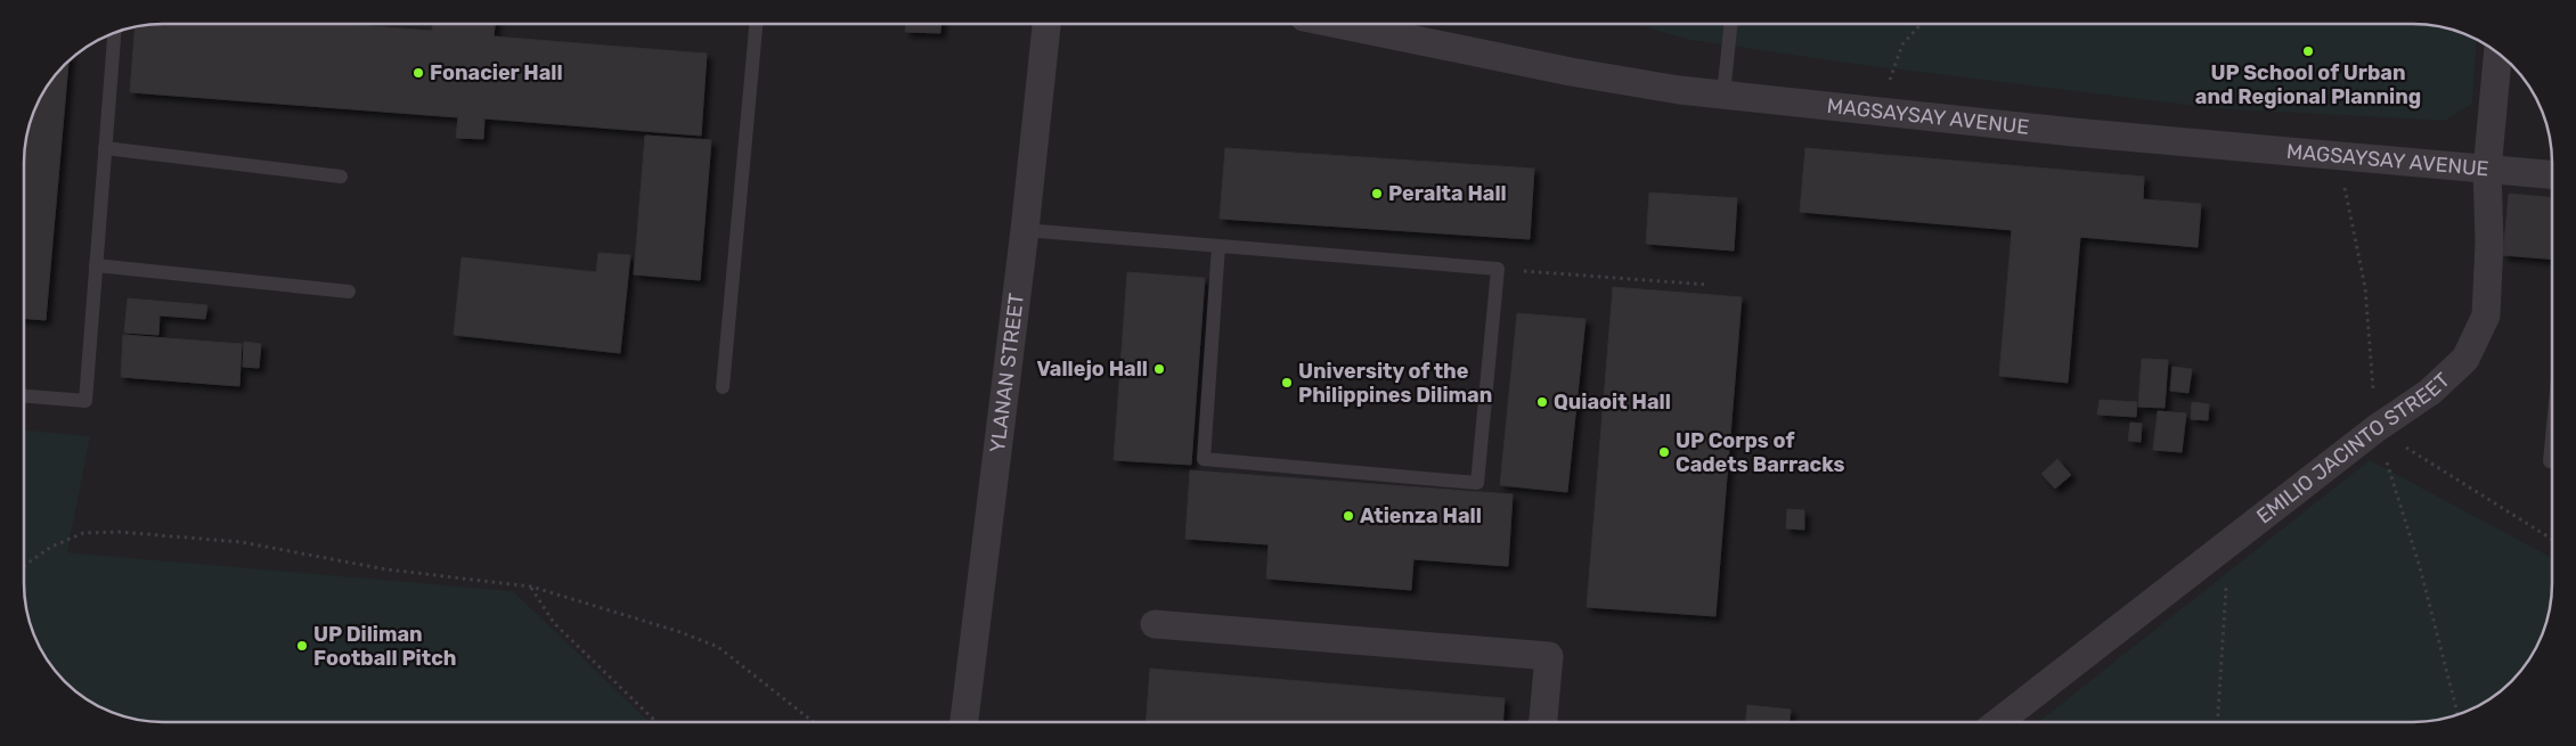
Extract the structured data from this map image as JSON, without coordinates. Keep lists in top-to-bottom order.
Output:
{
  "streets": {
    "street": ["MAGSAYSAY AVENUE", "YLANAN STREET", "EMILIO JACINTO STREET"]
  },
  "crossings": [
    ["MAGSAYSAY AVENUE", "EMILIO JACINTO STREET"]
  ],
  "places": [
    "UP School of Urban and Regional Planning",
    "Fonacier Hall",
    "Peralta Hall",
    "Vallejo Hall",
    "University of the Philippines Diliman",
    "Quiaoit Hall",
    "UP Corps of Cadets Barracks",
    "Atienza Hall",
    "UP Diliman Football Pitch"
  ]
}
